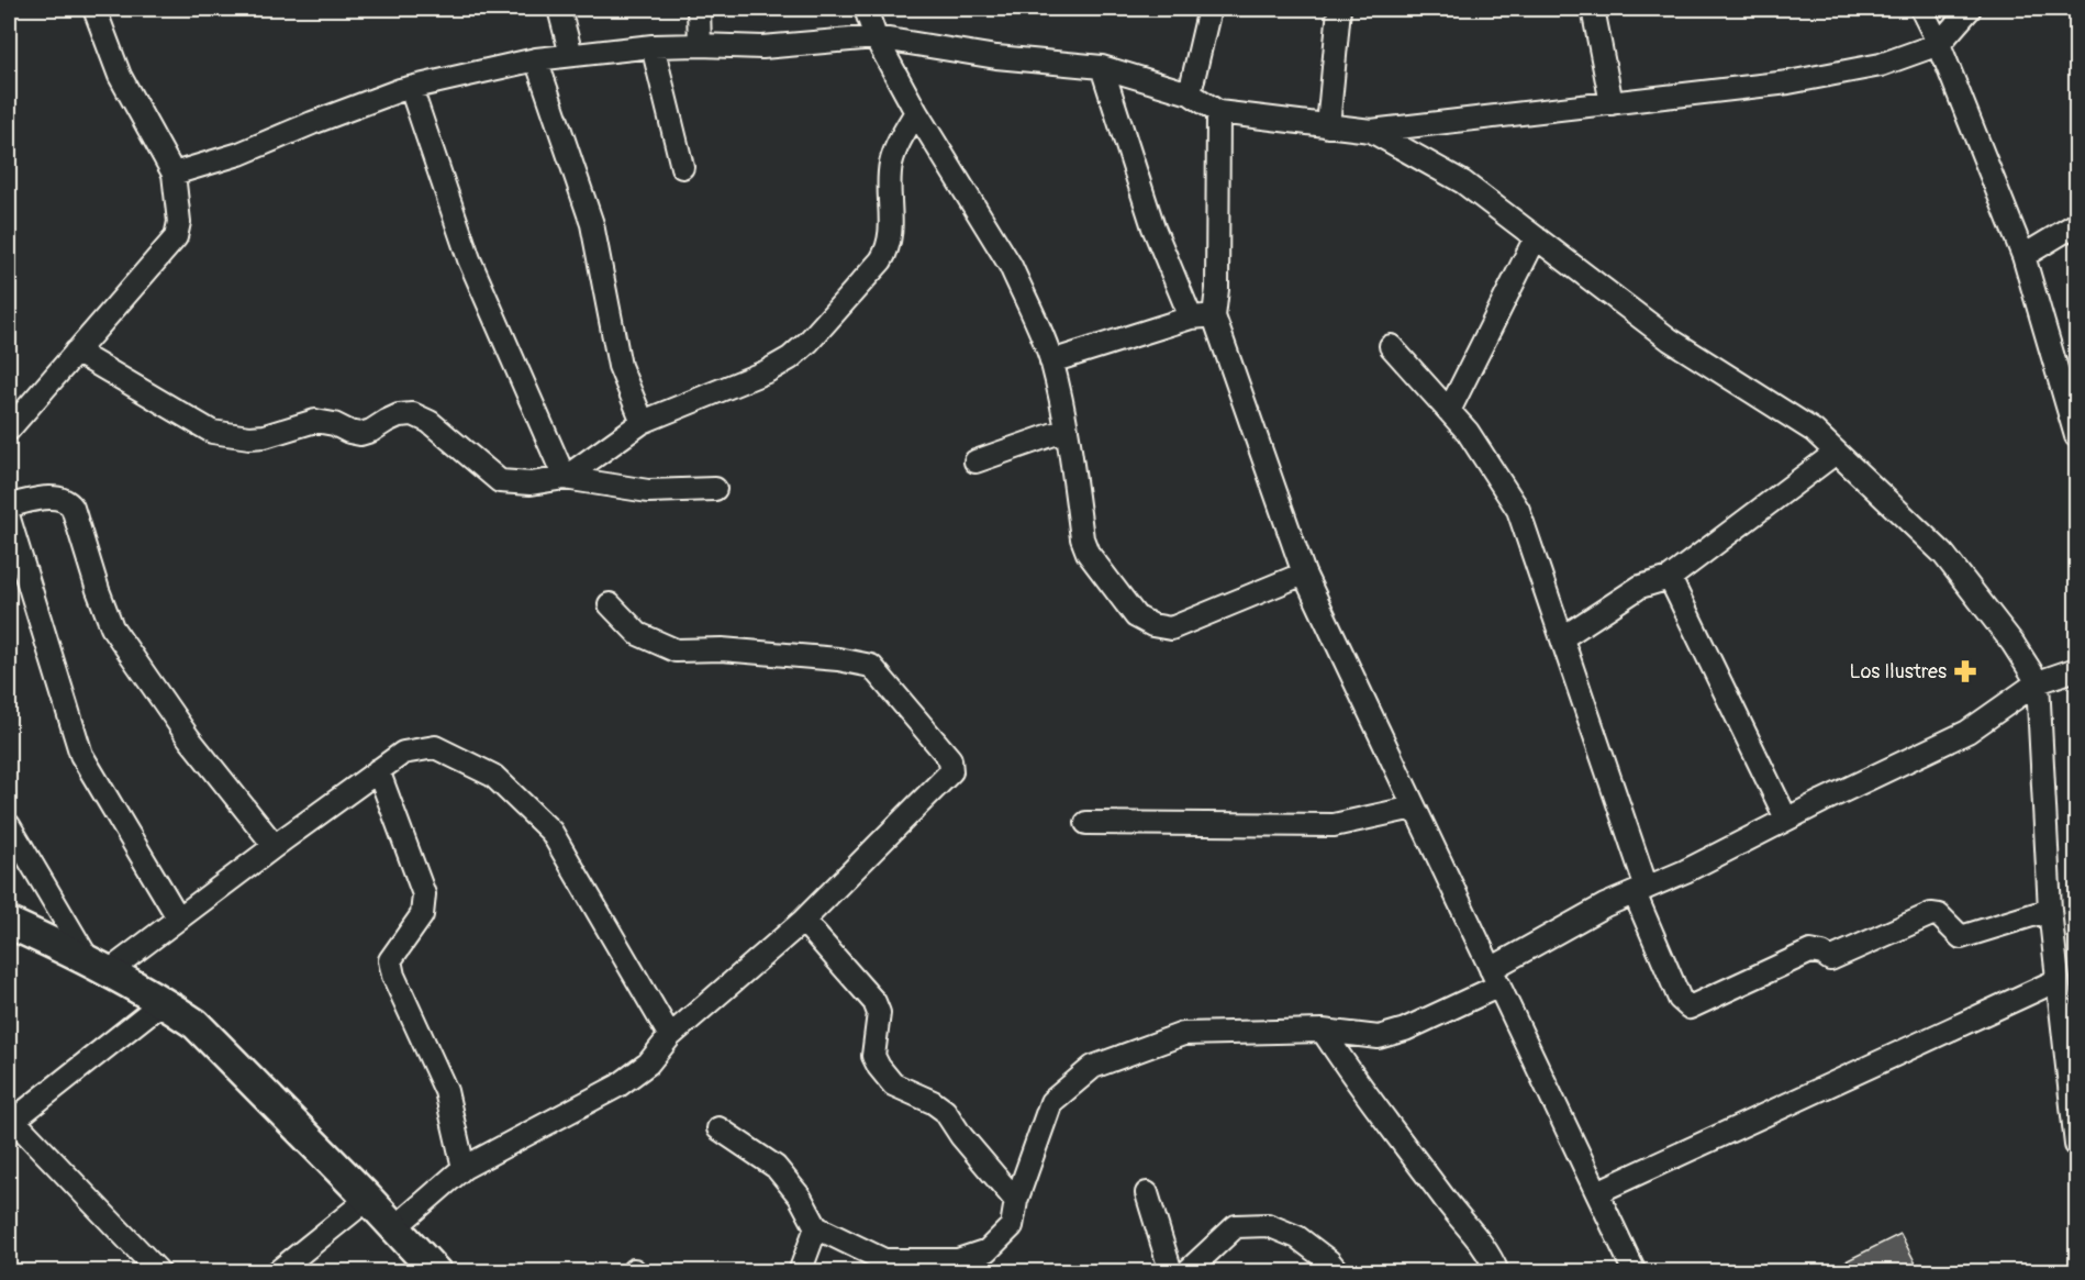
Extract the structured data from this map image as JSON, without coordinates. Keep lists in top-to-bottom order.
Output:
{
  "places": {
    "pharmacy": ["Los Ilustres"]
  }
}
